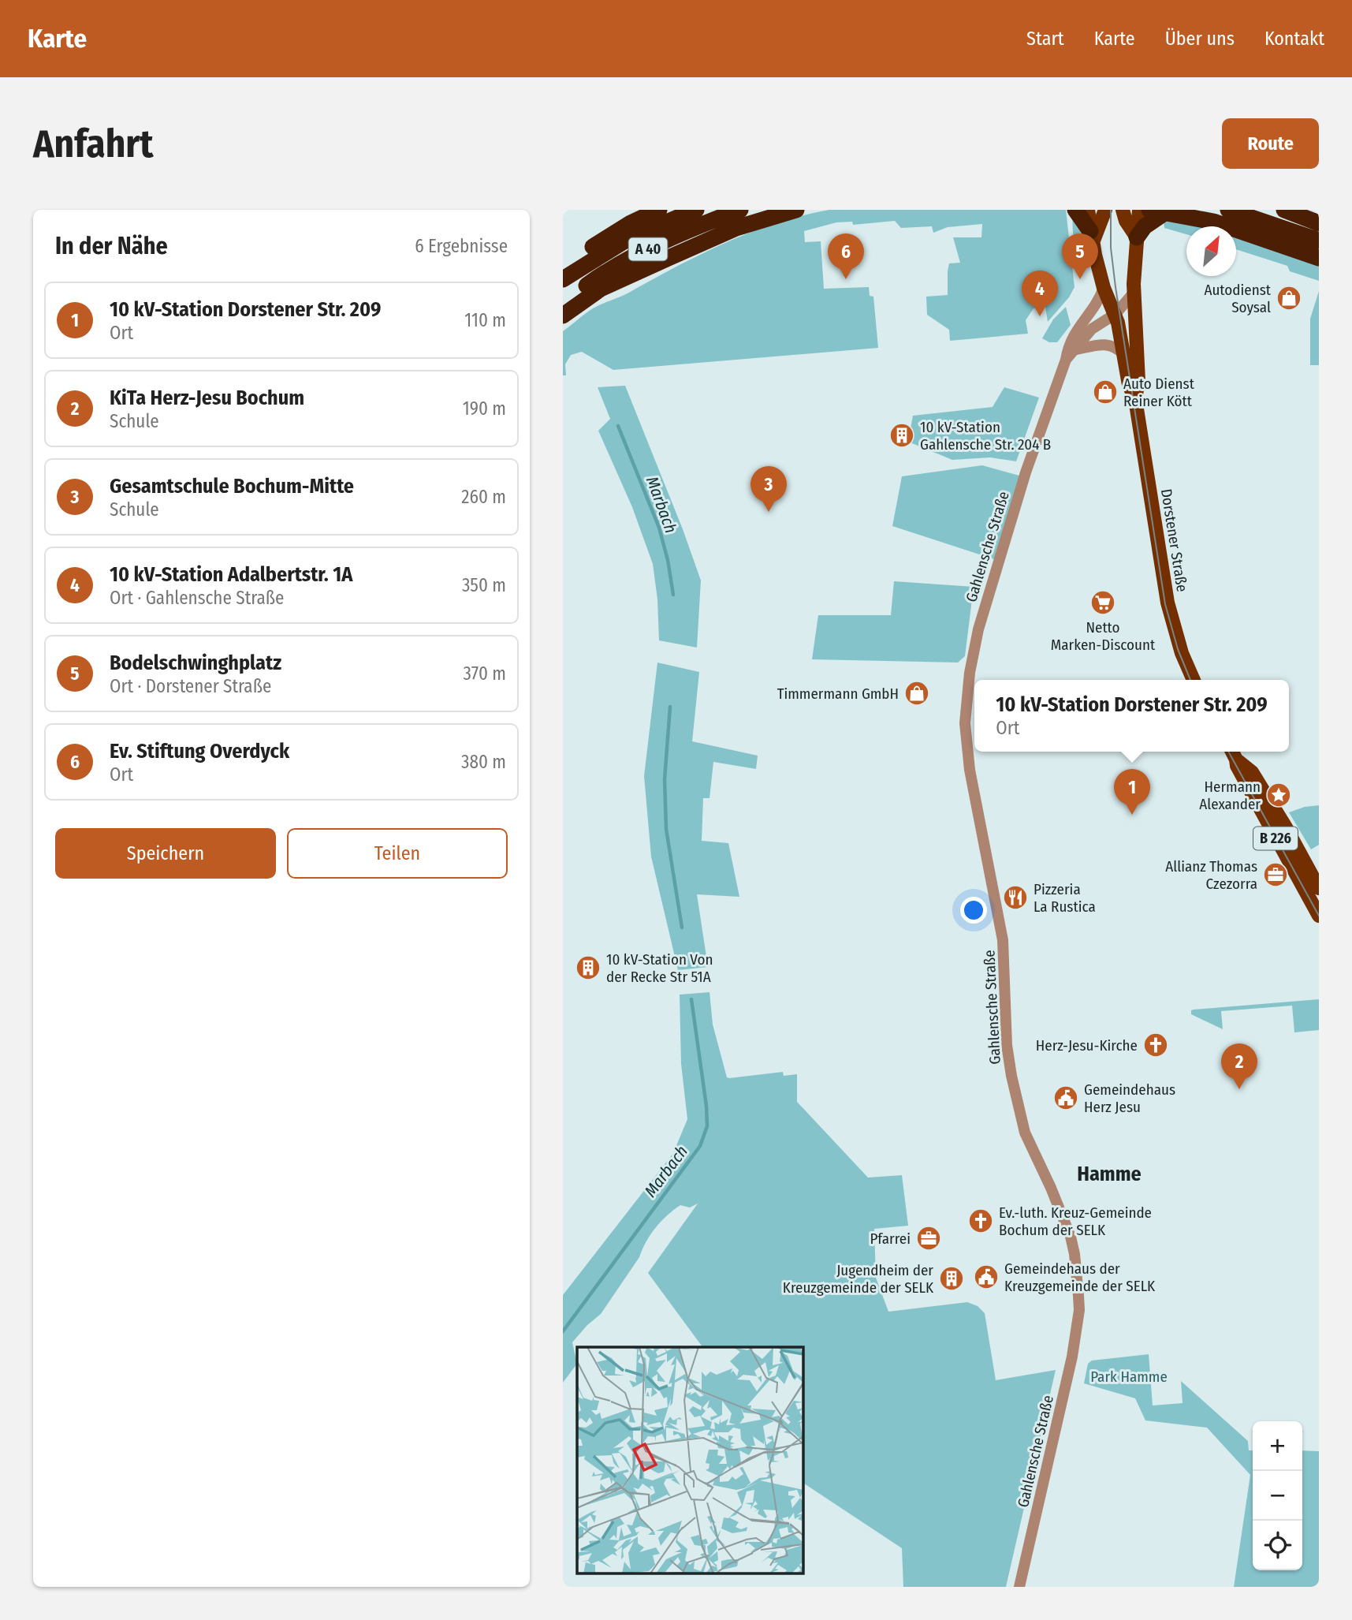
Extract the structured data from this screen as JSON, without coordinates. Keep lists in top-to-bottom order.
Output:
{
  "streets": {
    "highway": ["A 40"],
    "main road": ["Dorstener Straße", "B 226"],
    "street": ["Gahlensche Straße"]
  },
  "crossings": [
    ["Dorstener Straße", "Gahlensche Straße"]
  ],
  "districts": ["Hamme"],
  "water": ["Marbach"],
  "parks": ["Park Hamme"],
  "places": {
    "shop": ["Autodienst Soysal", "Auto Dienst Reiner Kött", "Timmermann GmbH"],
    "building": ["10 kV-Station Gahlensche Str. 204 B", "10 kV-Station Von der Recke Str 51A", "Jugendheim der Kreuzgemeinde der SELK"],
    "supermarket": ["Netto Marken-Discount"],
    "place": ["Hermann Alexander"],
    "office": ["Allianz Thomas Czezorra", "Pfarrei"],
    "restaurant": ["Pizzeria La Rustica"],
    "church": ["Herz-Jesu-Kirche", "Ev.-luth. Kreuz-Gemeinde Bochum der SELK"],
    "public building": ["Gemeindehaus Herz Jesu", "Gemeindehaus der Kreuzgemeinde der SELK"]
  },
  "north": "top right",
  "page": {
    "header": "Karte",
    "nav": [
      "Start",
      "Karte",
      "Über uns",
      "Kontakt"
    ],
    "buttons": [
      "Route",
      ["Speichern", "Teilen"]
    ],
    "title": "Anfahrt",
    "heading": ["In der Nähe", "6 Ergebnisse"],
    "pins": [
      "5",
      "6",
      "4",
      "3",
      "1",
      "2"
    ],
    "list": [
      {
        "mark": "1",
        "name": "10 kV-Station Dorstener Str. 209",
        "note": "Ort",
        "value": "110 m"
      },
      {
        "mark": "2",
        "name": "KiTa Herz-Jesu Bochum",
        "note": "Schule",
        "value": "190 m"
      },
      {
        "mark": "3",
        "name": "Gesamtschule Bochum-Mitte",
        "note": "Schule",
        "value": "260 m"
      },
      {
        "mark": "4",
        "name": "10 kV-Station Adalbertstr. 1A",
        "note": "Ort · Gahlensche Straße",
        "value": "350 m"
      },
      {
        "mark": "5",
        "name": "Bodelschwinghplatz",
        "note": "Ort · Dorstener Straße",
        "value": "370 m"
      },
      {
        "mark": "6",
        "name": "Ev. Stiftung Overdyck",
        "note": "Ort",
        "value": "380 m"
      }
    ],
    "popup": ["10 kV-Station Dorstener Str. 209", "Ort"],
    "map_buttons": ["+", "−"]
  }
}
